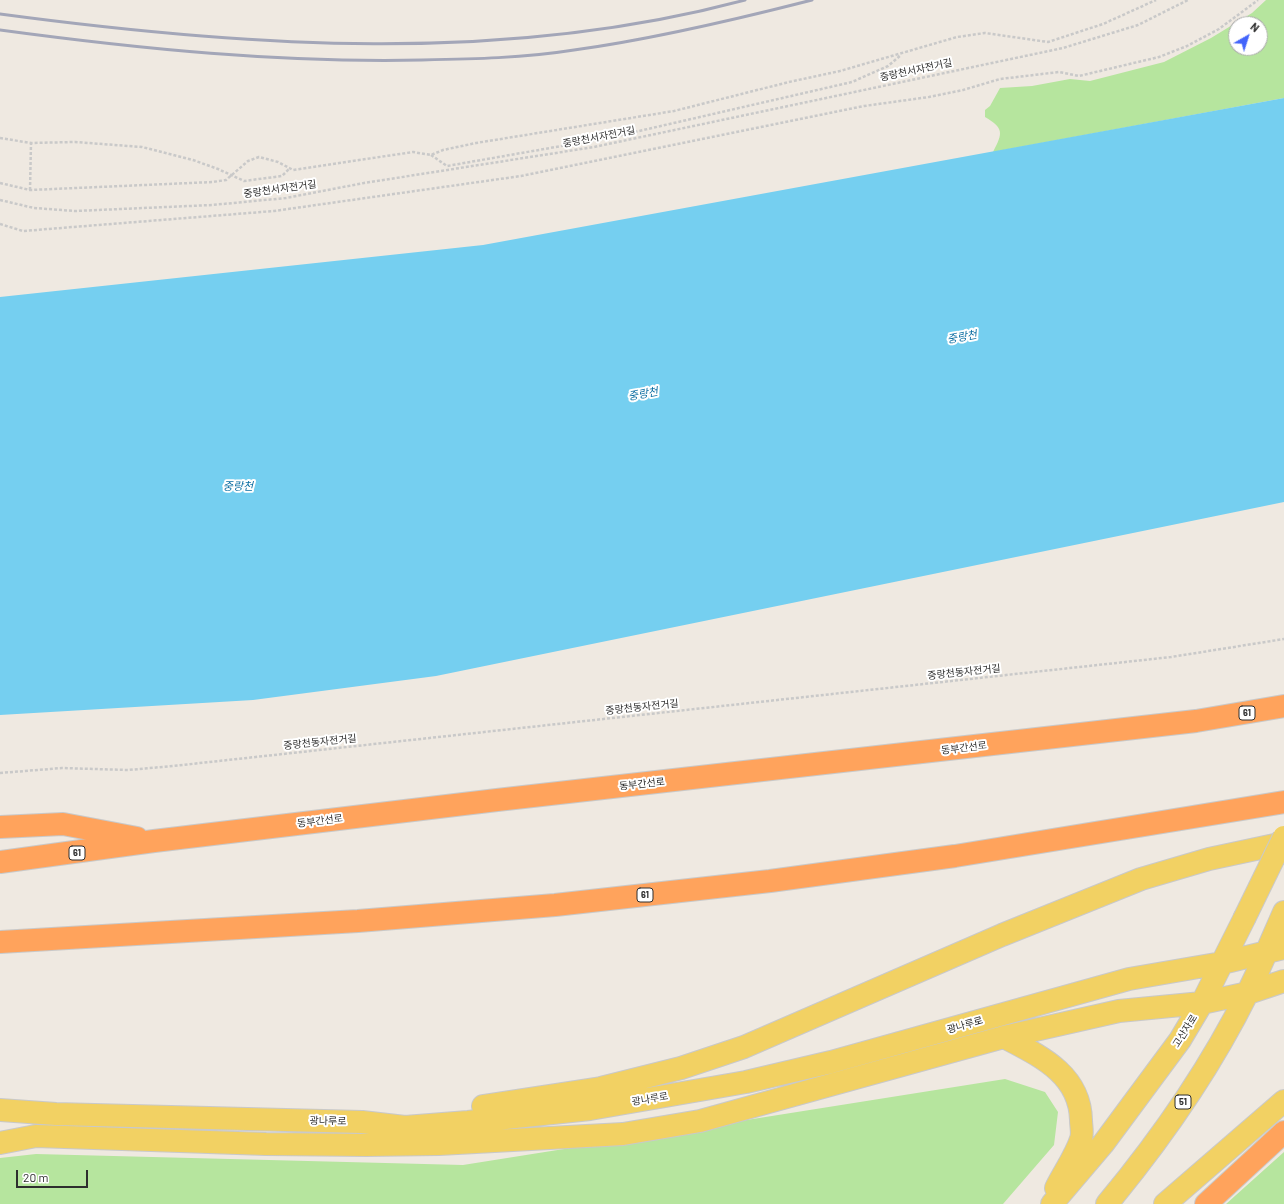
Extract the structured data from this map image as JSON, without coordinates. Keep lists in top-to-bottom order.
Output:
{
  "streets": {
    "highway": ["61", "동부간선로"],
    "main road": ["광나루로", "고산자로", "51"],
    "path": ["중랑천서자전거길", "중랑천동자전거길"]
  },
  "crossings": [
    ["광나루로", "고산자로"],
    ["광나루로", "51"]
  ],
  "water": ["중랑천"],
  "scale_bar": "20 m",
  "north": "top right"
}
